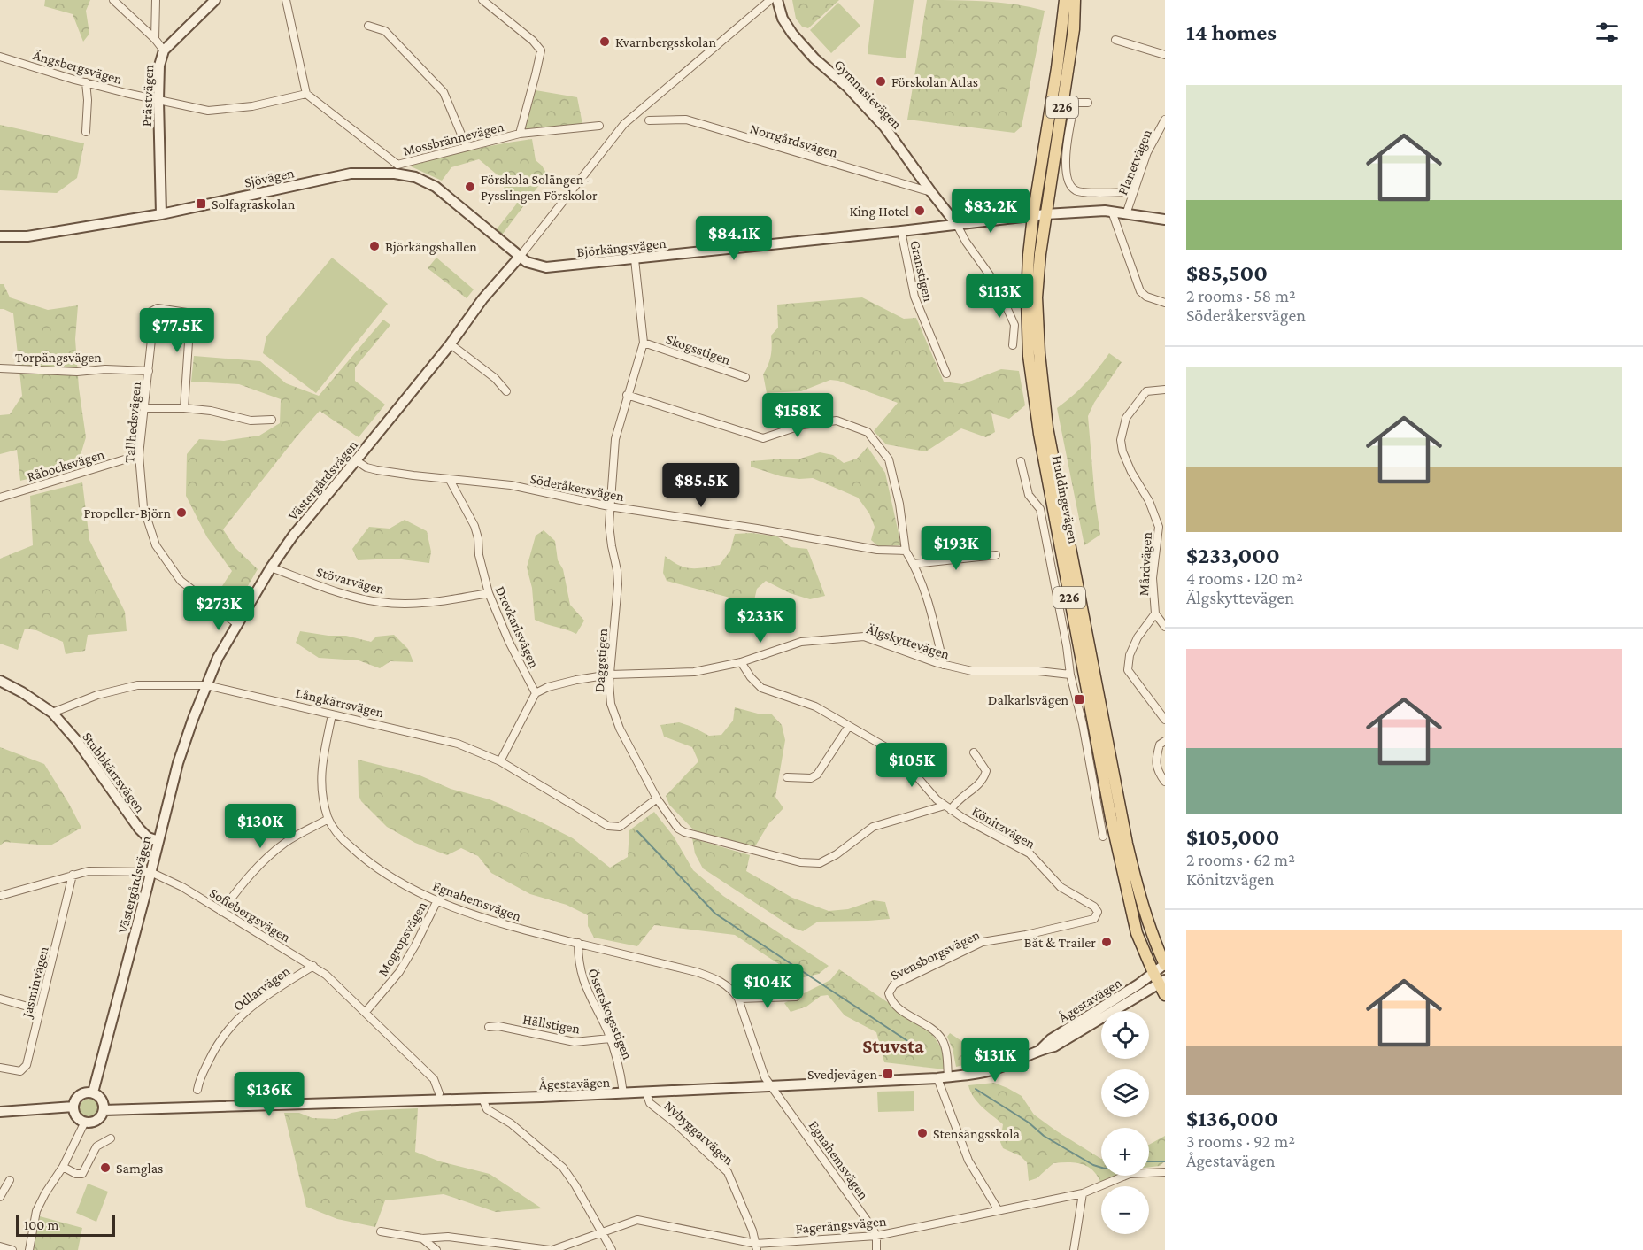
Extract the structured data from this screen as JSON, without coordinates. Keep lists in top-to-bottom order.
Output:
{
  "streets": {
    "main road": ["226", "Huddingevägen"],
    "street": [
      "Ängsbergsvägen",
      "Gymnasievägen",
      "Prästvägen",
      "Mossbrännevägen",
      "Norrgårdsvägen",
      "Planetvägen",
      "Sjövägen",
      "Björkängsvägen",
      "Granstigen",
      "Skogsstigen",
      "Torpängsvägen",
      "Tallhedsvägen",
      "Råbocksvägen",
      "Västergårdsvägen",
      "Söderåkersvägen",
      "Mårdvägen",
      "Stövarvägen",
      "Drevkarlsvägen",
      "Älgskyttevägen",
      "Daggstigen",
      "Långkärrsvägen",
      "Stubbkärrsvägen",
      "Könitzvägen",
      "Egnahemsvägen",
      "Sofiebergsvägen",
      "Mogropsvägen",
      "Svensborgsvägen",
      "Jasminvägen",
      "Odlarvägen",
      "Ågestavägen",
      "Österskogsstigen",
      "Hällstigen",
      "Nybyggarvägen",
      "Fagerängsvägen"
    ]
  },
  "crossings": [
    ["Ängsbergsvägen", "Prästvägen"],
    ["Ängsbergsvägen", "Mossbrännevägen"],
    ["Gymnasievägen", "Norrgårdsvägen"],
    ["Gymnasievägen", "Björkängsvägen"],
    ["Prästvägen", "Sjövägen"],
    ["Planetvägen", "Björkängsvägen"],
    ["Sjövägen", "Björkängsvägen"],
    ["Sjövägen", "Västergårdsvägen"],
    ["Björkängsvägen", "Granstigen"],
    ["Björkängsvägen", "Västergårdsvägen"],
    ["Björkängsvägen", "Huddingevägen"],
    ["Björkängsvägen", "Daggstigen"],
    ["Skogsstigen", "Daggstigen"],
    ["Torpängsvägen", "Tallhedsvägen"],
    ["Tallhedsvägen", "Råbocksvägen"],
    ["Tallhedsvägen", "Västergårdsvägen"],
    ["Västergårdsvägen", "Söderåkersvägen"],
    ["Västergårdsvägen", "Stövarvägen"],
    ["Västergårdsvägen", "Långkärrsvägen"],
    ["Västergårdsvägen", "Stubbkärrsvägen"],
    ["Västergårdsvägen", "Sofiebergsvägen"],
    ["Västergårdsvägen", "Ågestavägen"],
    ["Söderåkersvägen", "Drevkarlsvägen"],
    ["Söderåkersvägen", "Daggstigen"],
    ["Huddingevägen", "Älgskyttevägen"],
    ["Huddingevägen", "Ågestavägen"],
    ["Stövarvägen", "Drevkarlsvägen"],
    ["Drevkarlsvägen", "Älgskyttevägen"],
    ["Älgskyttevägen", "Daggstigen"],
    ["Älgskyttevägen", "Könitzvägen"],
    ["Daggstigen", "Långkärrsvägen"],
    ["Daggstigen", "Könitzvägen"],
    ["Långkärrsvägen", "Stubbkärrsvägen"],
    ["Långkärrsvägen", "Egnahemsvägen"],
    ["Könitzvägen", "Svensborgsvägen"],
    ["Egnahemsvägen", "Mogropsvägen"],
    ["Egnahemsvägen", "Ågestavägen"],
    ["Egnahemsvägen", "Österskogsstigen"],
    ["Egnahemsvägen", "Fagerängsvägen"],
    ["Sofiebergsvägen", "Mogropsvägen"],
    ["Sofiebergsvägen", "Jasminvägen"],
    ["Sofiebergsvägen", "Odlarvägen"],
    ["Svensborgsvägen", "Ågestavägen"],
    ["Ågestavägen", "Österskogsstigen"],
    ["Ågestavägen", "Nybyggarvägen"],
    ["Österskogsstigen", "Hällstigen"],
    ["Nybyggarvägen", "Fagerängsvägen"]
  ],
  "districts": ["Stuvsta"],
  "places": {
    "other": [
      "Kvarnbergsskolan",
      "Förskolan Atlas",
      "Förskola Solängen - Pysslingen Förskolor",
      "King Hotel",
      "Björkängshallen",
      "Propeller-Björn",
      "Båt & Trailer",
      "Stensängsskola",
      "Samglas"
    ],
    "transit": ["Solfagraskolan", "Dalkarlsvägen", "Svedjevägen"]
  },
  "scale_bar": "100 m",
  "page": {
    "heading": "14 homes",
    "list": [
      {
        "name": "$85,500",
        "note": "2 rooms · 58 m² · Söderåkersvägen"
      },
      {
        "name": "$233,000",
        "note": "4 rooms · 120 m² · Älgskyttevägen"
      },
      {
        "name": "$105,000",
        "note": "2 rooms · 62 m² · Könitzvägen"
      },
      {
        "name": "$136,000",
        "note": "3 rooms · 92 m² · Ågestavägen"
      }
    ],
    "price": [
      "$83.2K",
      "$84.1K",
      "$113K",
      "$77.5K",
      "$158K",
      "$85.5K",
      "$193K",
      "$273K",
      "$233K",
      "$105K",
      "$130K",
      "$104K",
      "$131K",
      "$136K"
    ],
    "map_buttons": ["+", "−"],
    "scale": "100 m"
  }
}
